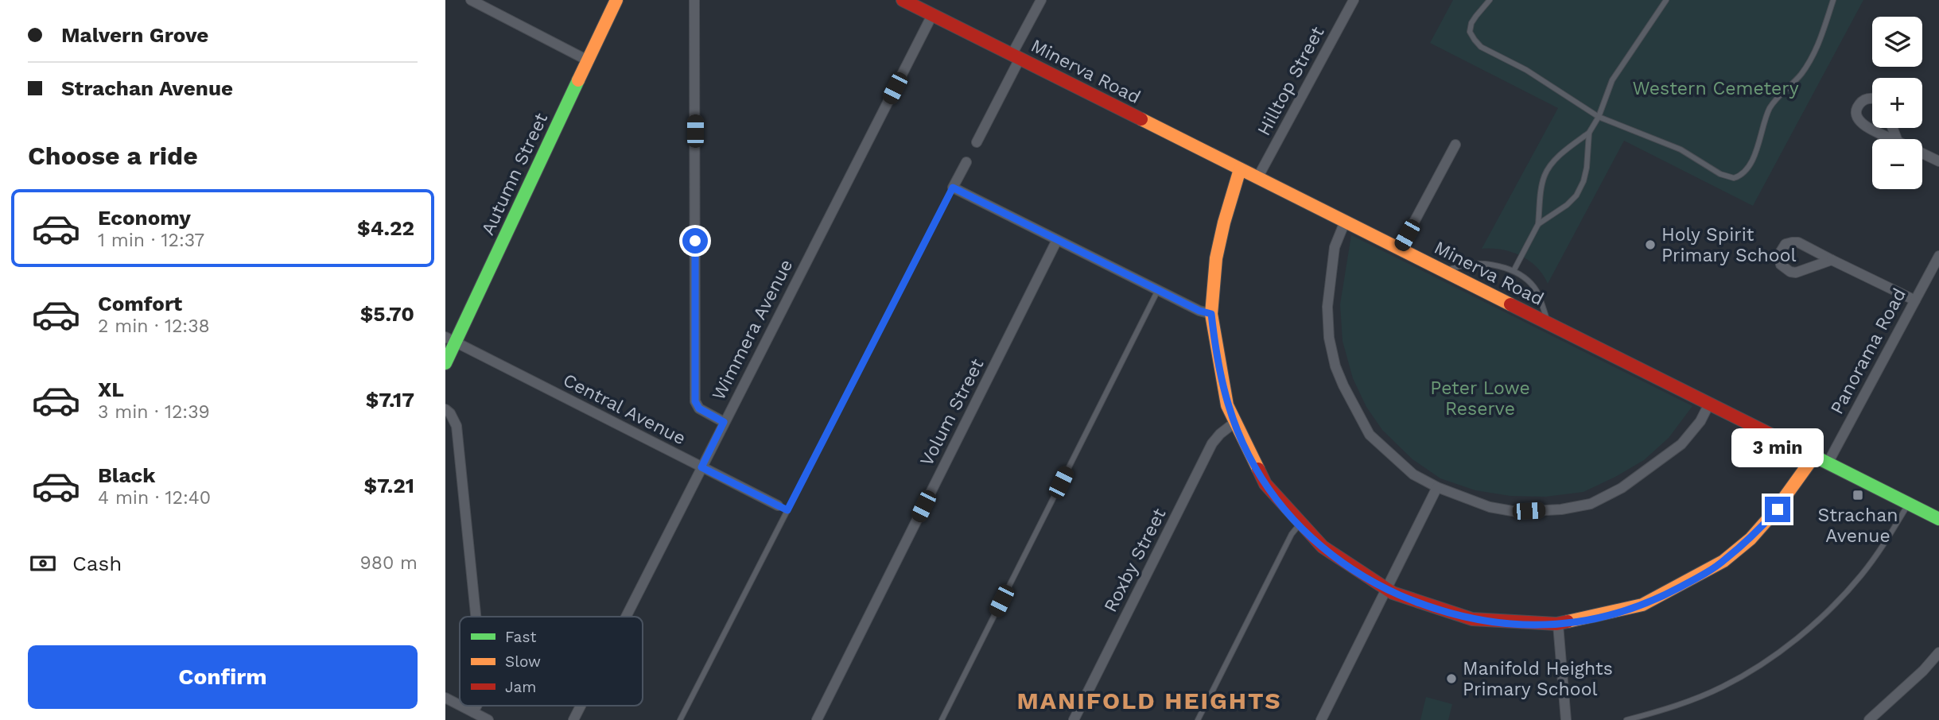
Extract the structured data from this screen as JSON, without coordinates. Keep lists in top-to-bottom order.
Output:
{
  "streets": {
    "street": [
      "Minerva Road",
      "Hilltop Street",
      "Autumn Street",
      "Wimmera Avenue",
      "Panorama Road",
      "Central Avenue",
      "Volum Street",
      "Roxby Street"
    ]
  },
  "crossings": [
    ["Minerva Road", "Hilltop Street"],
    ["Minerva Road", "Wimmera Avenue"],
    ["Minerva Road", "Panorama Road"],
    ["Autumn Street", "Central Avenue"],
    ["Wimmera Avenue", "Central Avenue"]
  ],
  "districts": ["MANIFOLD HEIGHTS"],
  "parks": ["Western Cemetery", "Peter Lowe Reserve"],
  "places": {
    "other": ["Holy Spirit Primary School", "Manifold Heights Primary School"],
    "transit": ["Strachan Avenue"]
  },
  "legend": ["Fast", "Slow", "Jam"],
  "page": {
    "banner": ["Malvern Grove", "Strachan Avenue"],
    "map_buttons": ["+", "−"],
    "heading": "Choose a ride",
    "list": [
      {
        "name": "Economy",
        "note": "1 min · 12:37",
        "value": "$4.22"
      },
      {
        "name": "Comfort",
        "note": "2 min · 12:38",
        "value": "$5.70"
      },
      {
        "name": "XL",
        "note": "3 min · 12:39",
        "value": "$7.17"
      },
      {
        "name": "Black",
        "note": "4 min · 12:40",
        "value": "$7.21"
      }
    ],
    "bubble": "3 min",
    "pay": ["Cash", "980 m"],
    "buttons": "Confirm"
  }
}
